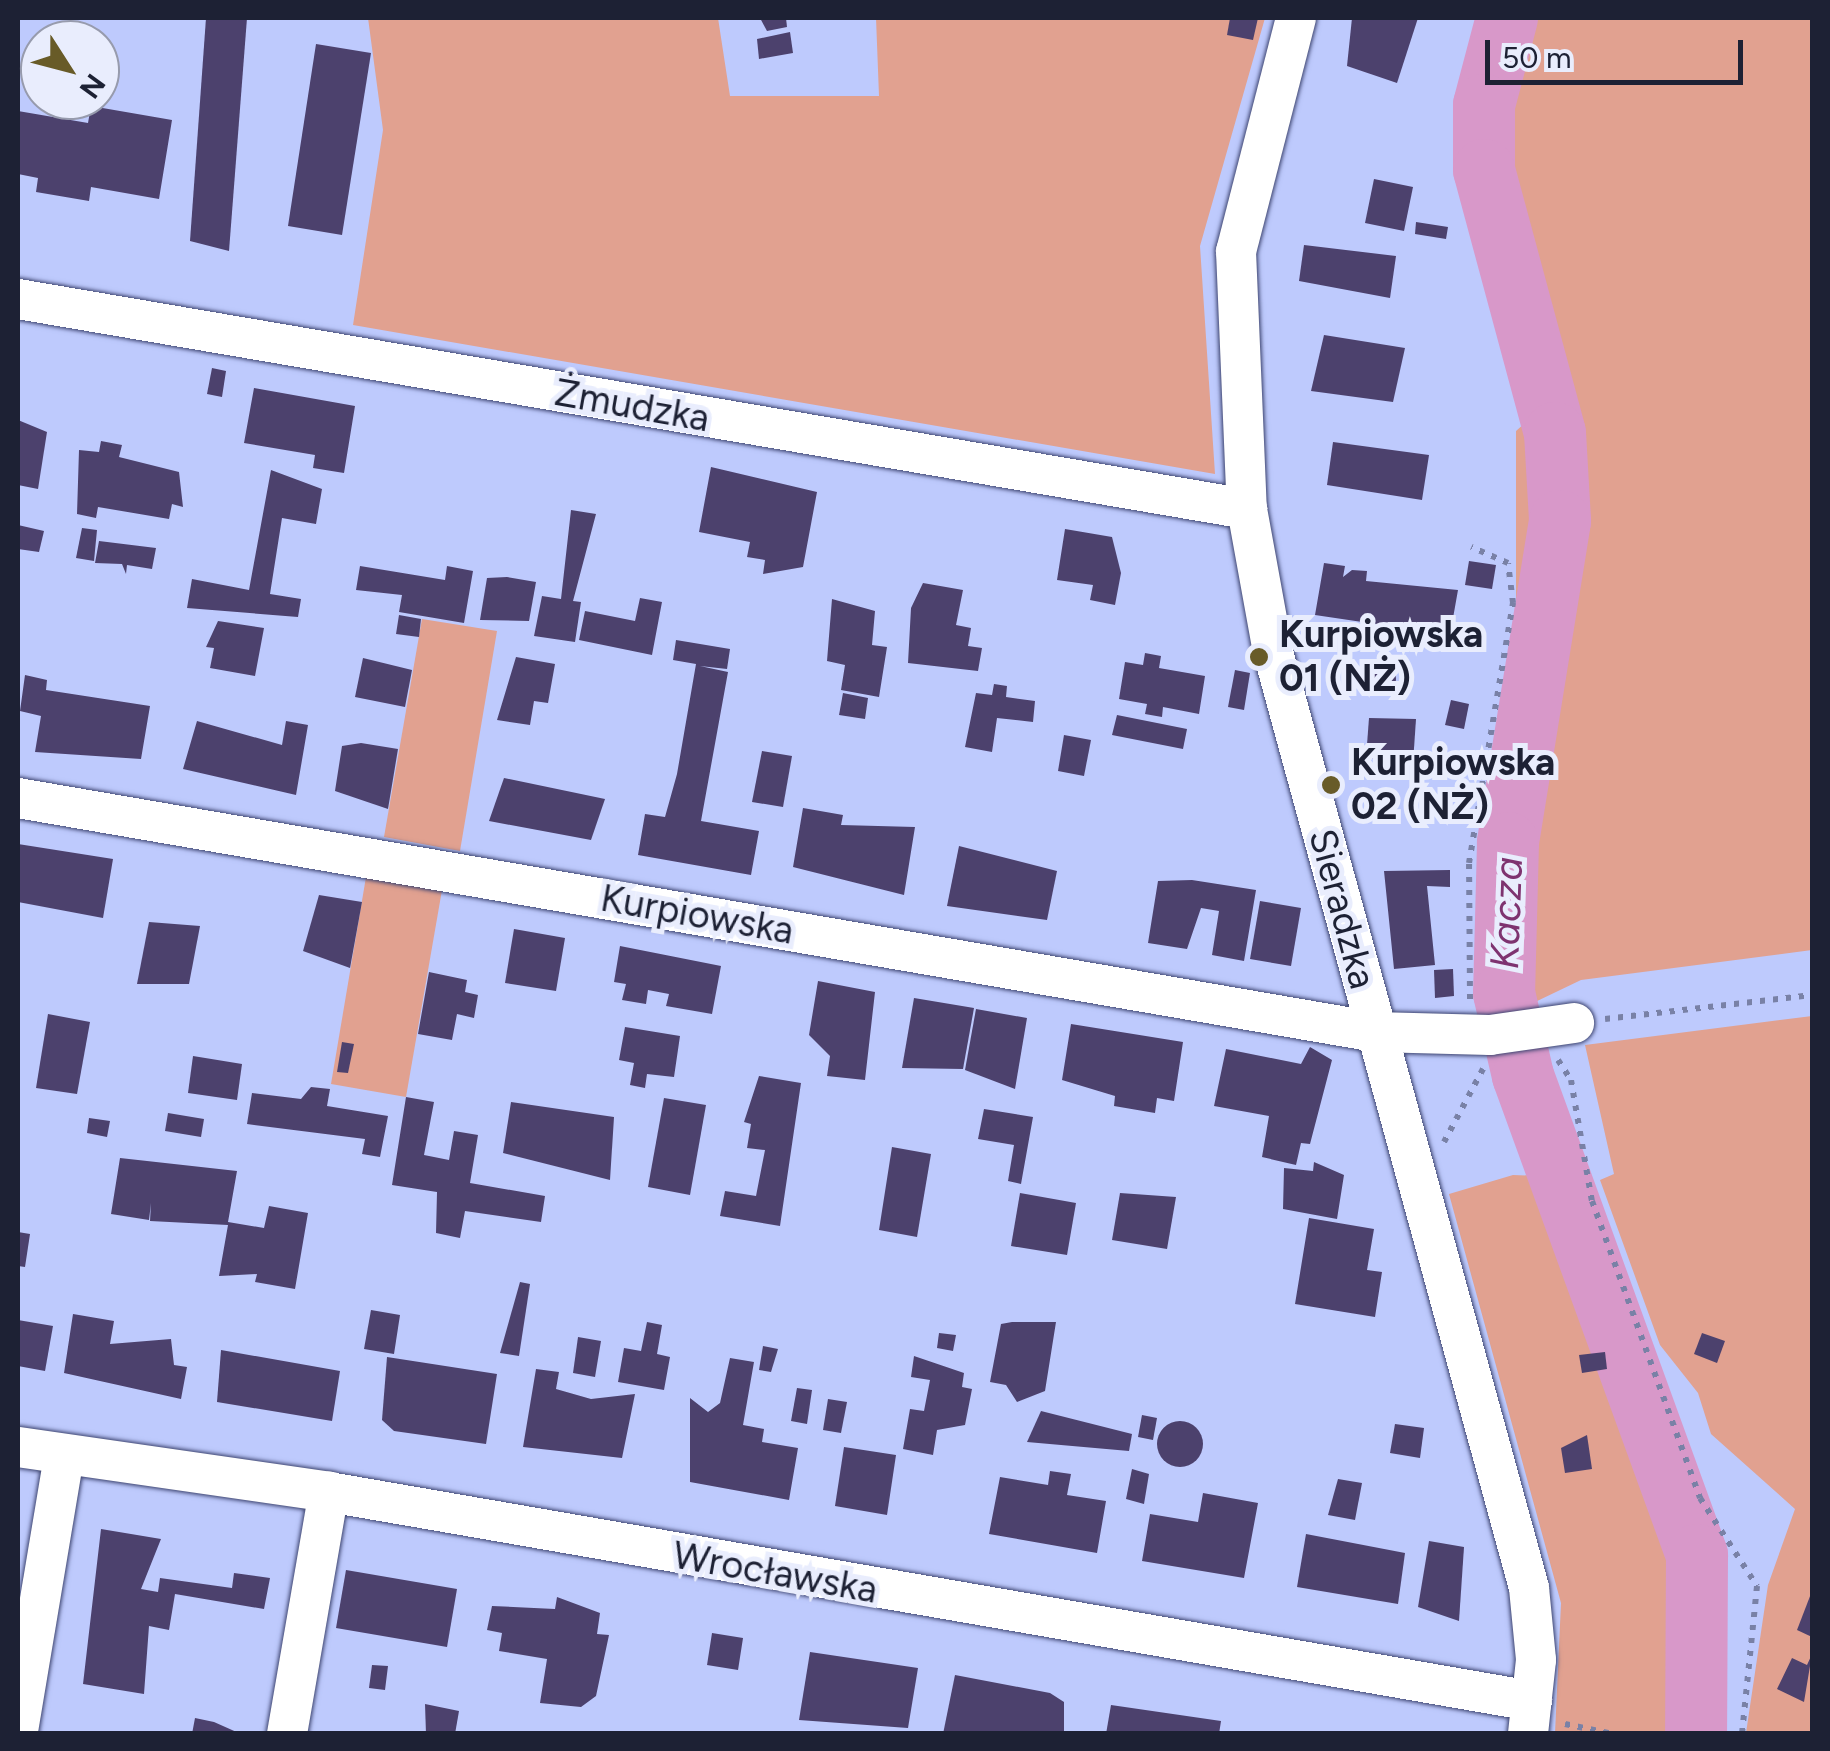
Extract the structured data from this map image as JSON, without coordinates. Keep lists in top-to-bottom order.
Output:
{
  "streets": {
    "street": [
      "Żmudzka",
      "Sieradzka",
      "Kurpiowska",
      "Wrocławska"
    ]
  },
  "crossings": [
    ["Żmudzka", "Sieradzka"],
    ["Sieradzka", "Kurpiowska"],
    ["Sieradzka", "Wrocławska"]
  ],
  "water": ["Kacza"],
  "places": ["Kurpiowska 01 (NŻ)", "Kurpiowska 02 (NŻ)"],
  "scale_bar": "50 m",
  "north": "bottom right"
}
